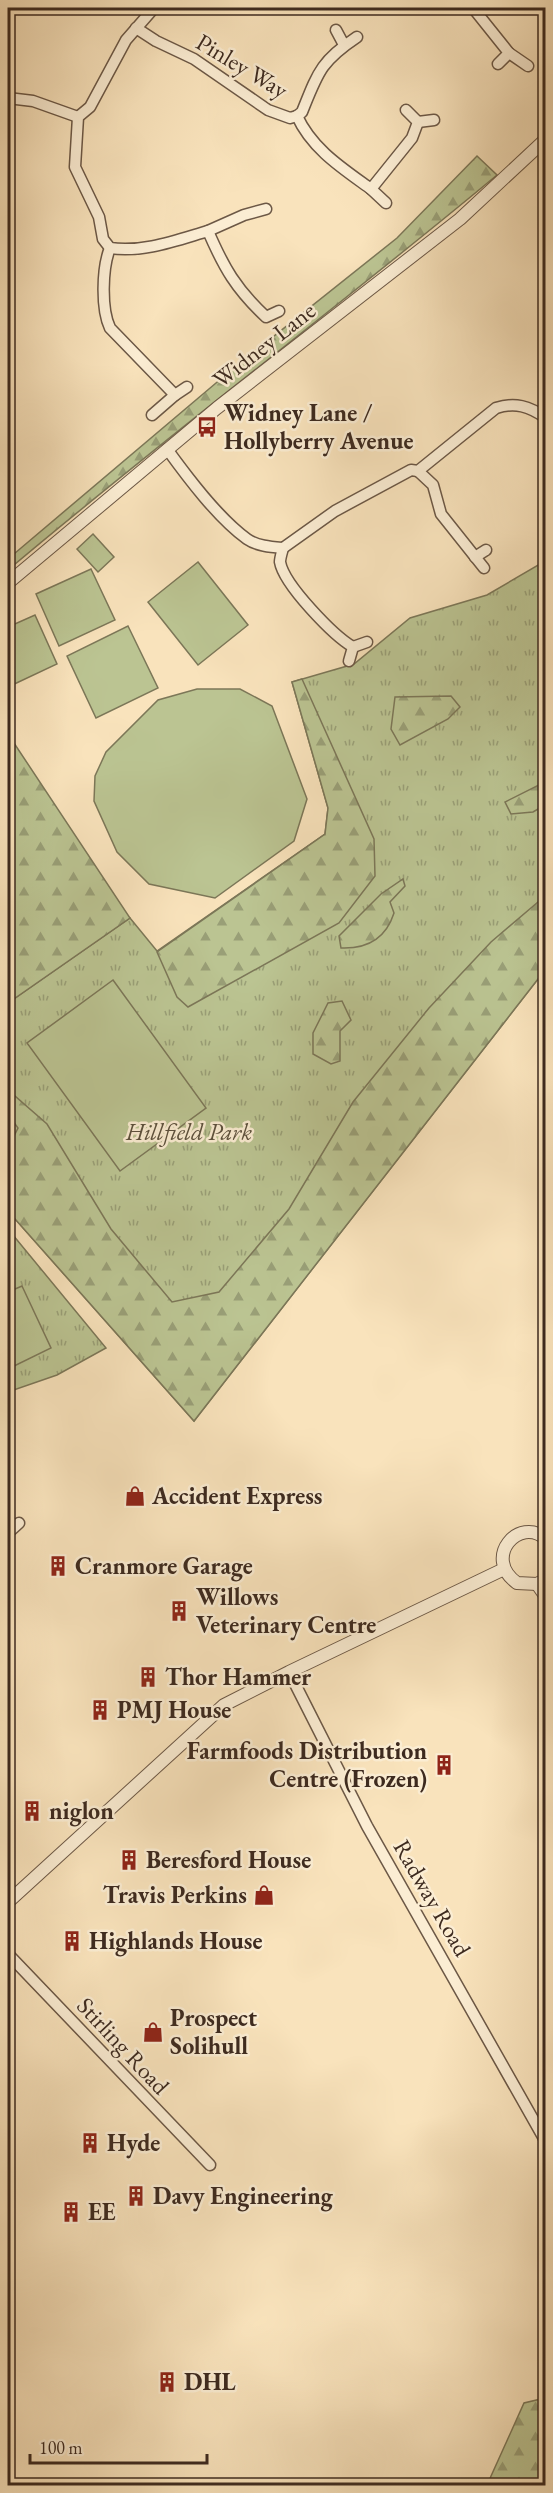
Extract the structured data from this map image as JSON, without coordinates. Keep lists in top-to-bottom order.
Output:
{
  "streets": {
    "street": [
      "Pinley Way",
      "Widney Lane",
      "Radway Road",
      "Stirling Road"
    ]
  },
  "parks": ["Hillfield Park"],
  "places": {
    "bus stop": ["Widney Lane / Hollyberry Avenue"],
    "shop": ["Accident Express", "Travis Perkins", "Prospect Solihull"],
    "building": [
      "Cranmore Garage",
      "Willows Veterinary Centre",
      "Thor Hammer",
      "PMJ House",
      "Farmfoods Distribution Centre (Frozen)",
      "niglon",
      "Beresford House",
      "Highlands House",
      "Hyde",
      "Davy Engineering",
      "EE",
      "DHL"
    ]
  },
  "scale_bar": "100 m"
}
